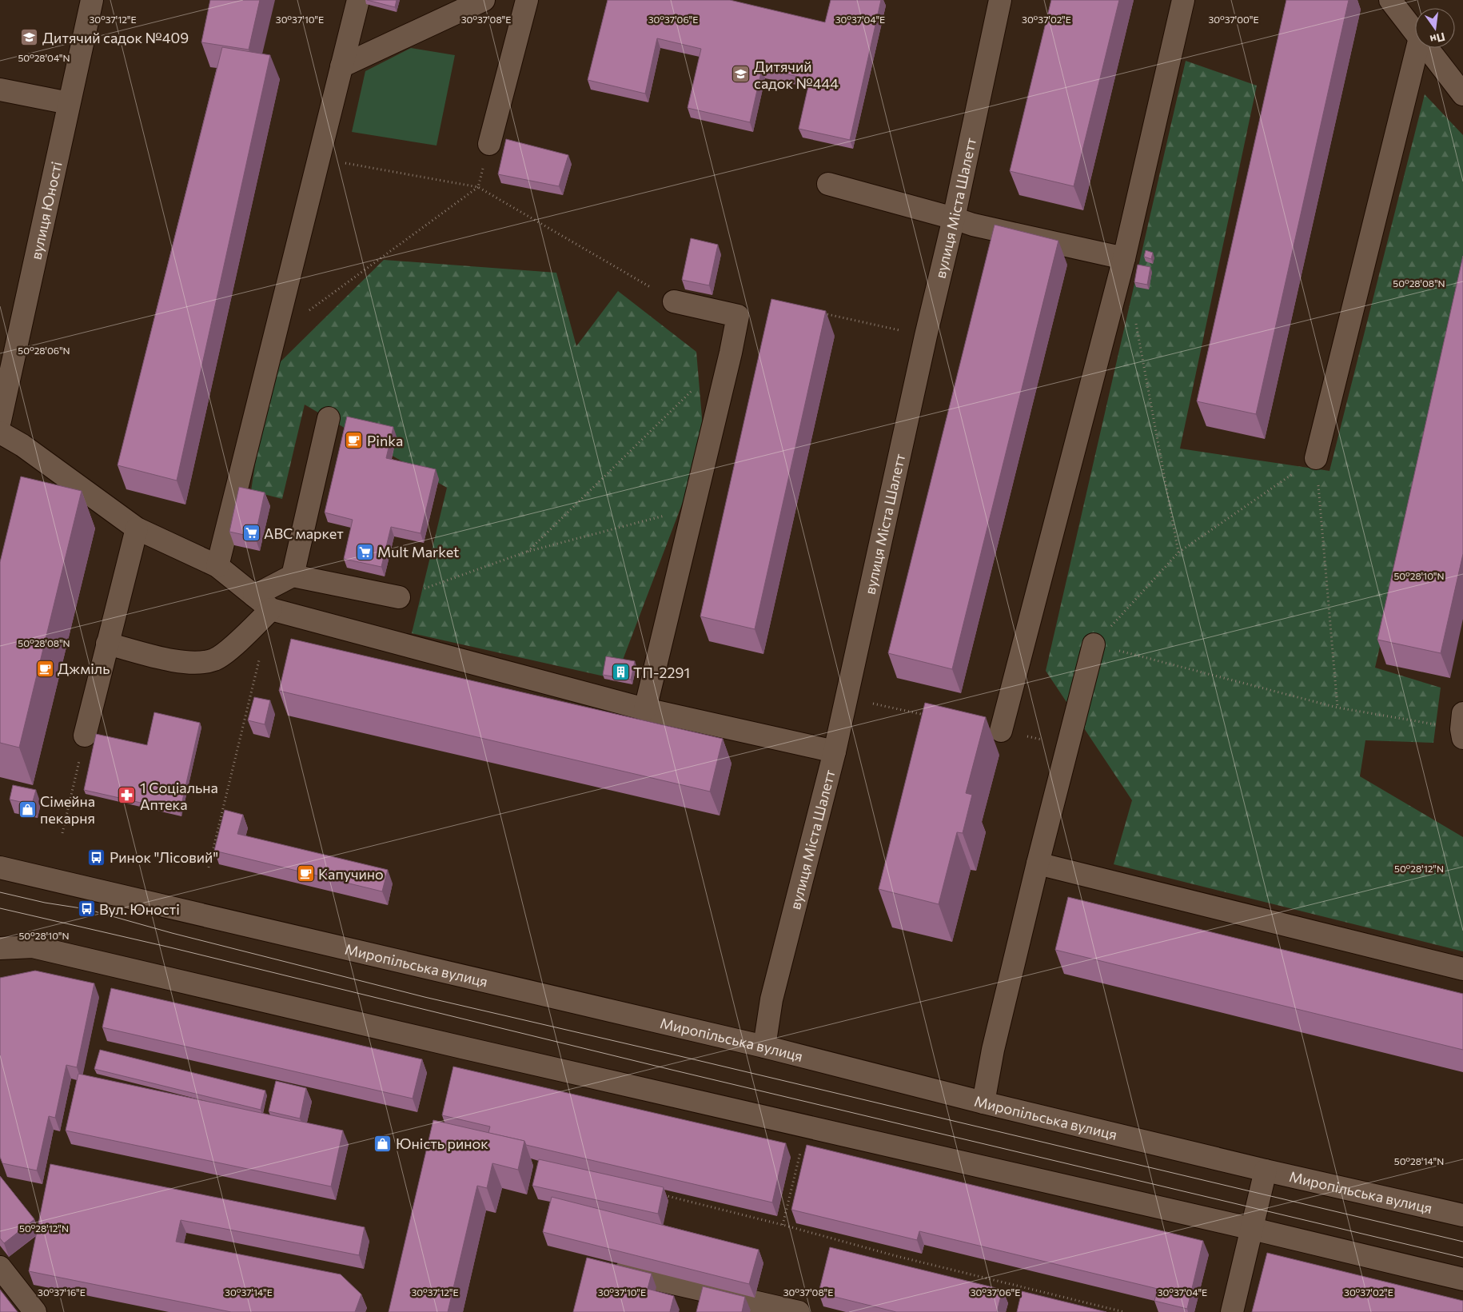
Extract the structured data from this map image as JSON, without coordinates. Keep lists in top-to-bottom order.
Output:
{
  "streets": {
    "street": ["вулиця Міста Шалетт", "вулиця Юності", "Миропільська вулиця"]
  },
  "crossings": [
    ["вулиця Міста Шалетт", "Миропільська вулиця"]
  ],
  "places": {
    "school or university": ["Дитячий садок №409", "Дитячий садок №444"],
    "cafe": ["Pinka", "Джміль", "Капучино"],
    "supermarket": ["АВС маркет", "Mult Market"],
    "building": ["ТП-2291"],
    "pharmacy": ["1 Соціальна Аптека"],
    "shop": ["Сімейна пекарня", "Юність ринок"],
    "bus stop": ["Ринок \"Лісовий\"", "Вул. Юності"]
  },
  "north": "bottom",
  "coordinates": [
    "30°37'12\"E",
    "30°37'10\"E",
    "30°37'08\"E",
    "30°37'06\"E",
    "30°37'04\"E",
    "30°37'02\"E",
    "30°37'00\"E",
    "50°28'04\"N",
    "50°28'08\"N",
    "50°28'06\"N",
    "50°28'10\"N",
    "50°28'12\"N",
    "50°28'14\"N",
    "30°37'16\"E",
    "30°37'14\"E"
  ]
}
